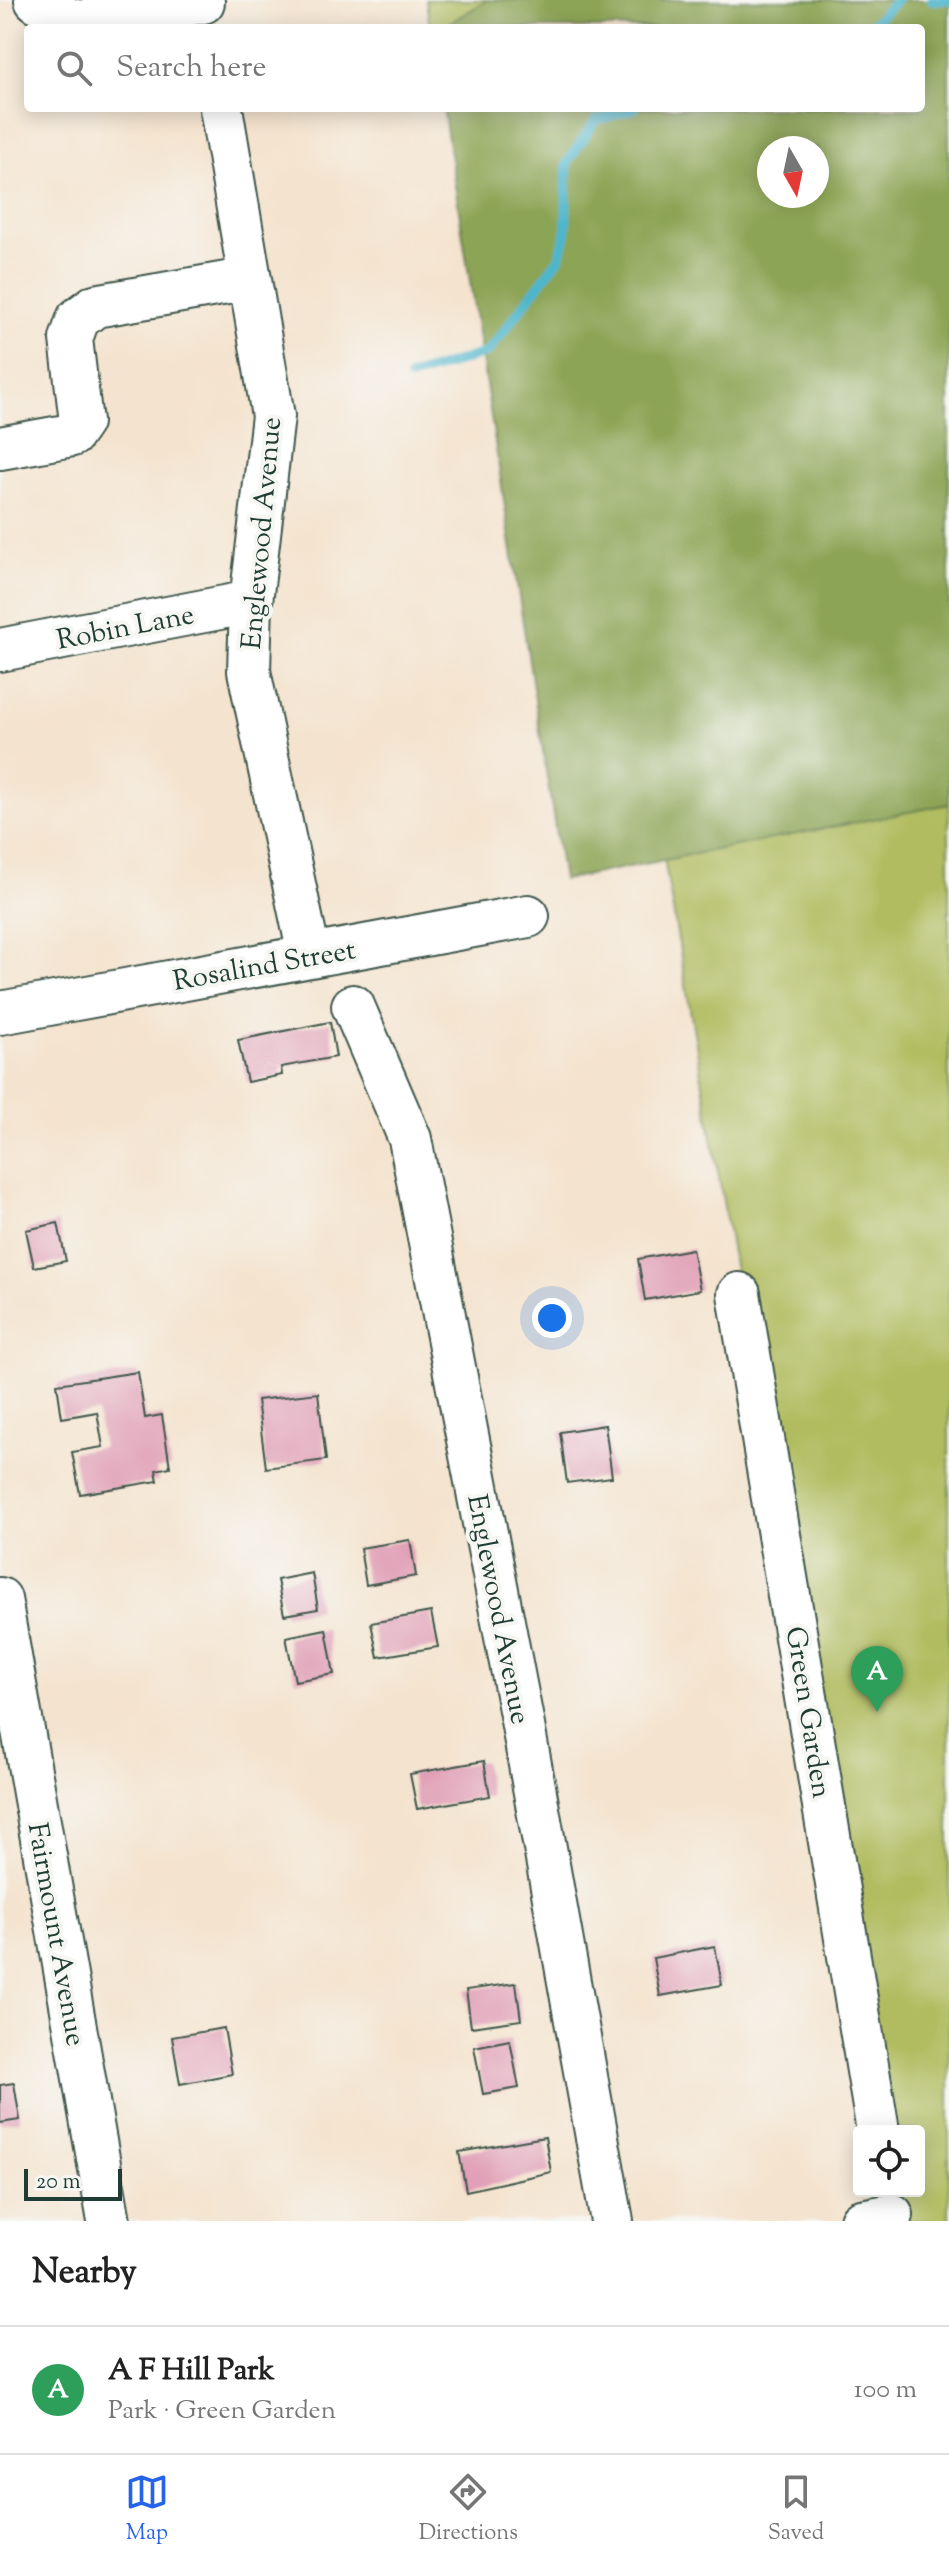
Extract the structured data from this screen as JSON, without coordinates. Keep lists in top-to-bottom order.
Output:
{
  "streets": {
    "street": [
      "Englewood Avenue",
      "Robin Lane",
      "Rosalind Street",
      "Green Garden",
      "Fairmount Avenue"
    ]
  },
  "crossings": [
    ["Englewood Avenue", "Robin Lane"],
    ["Englewood Avenue", "Rosalind Street"]
  ],
  "scale_bar": "20 m",
  "north": "bottom",
  "page": {
    "search": "Search here",
    "pins": "A",
    "scale": "20 m",
    "heading": "Nearby",
    "list": [
      {
        "mark": "A",
        "name": "A F Hill Park",
        "note": "Park · Green Garden",
        "value": "100 m"
      }
    ],
    "nav": ["Map", "Directions", "Saved"]
  }
}
